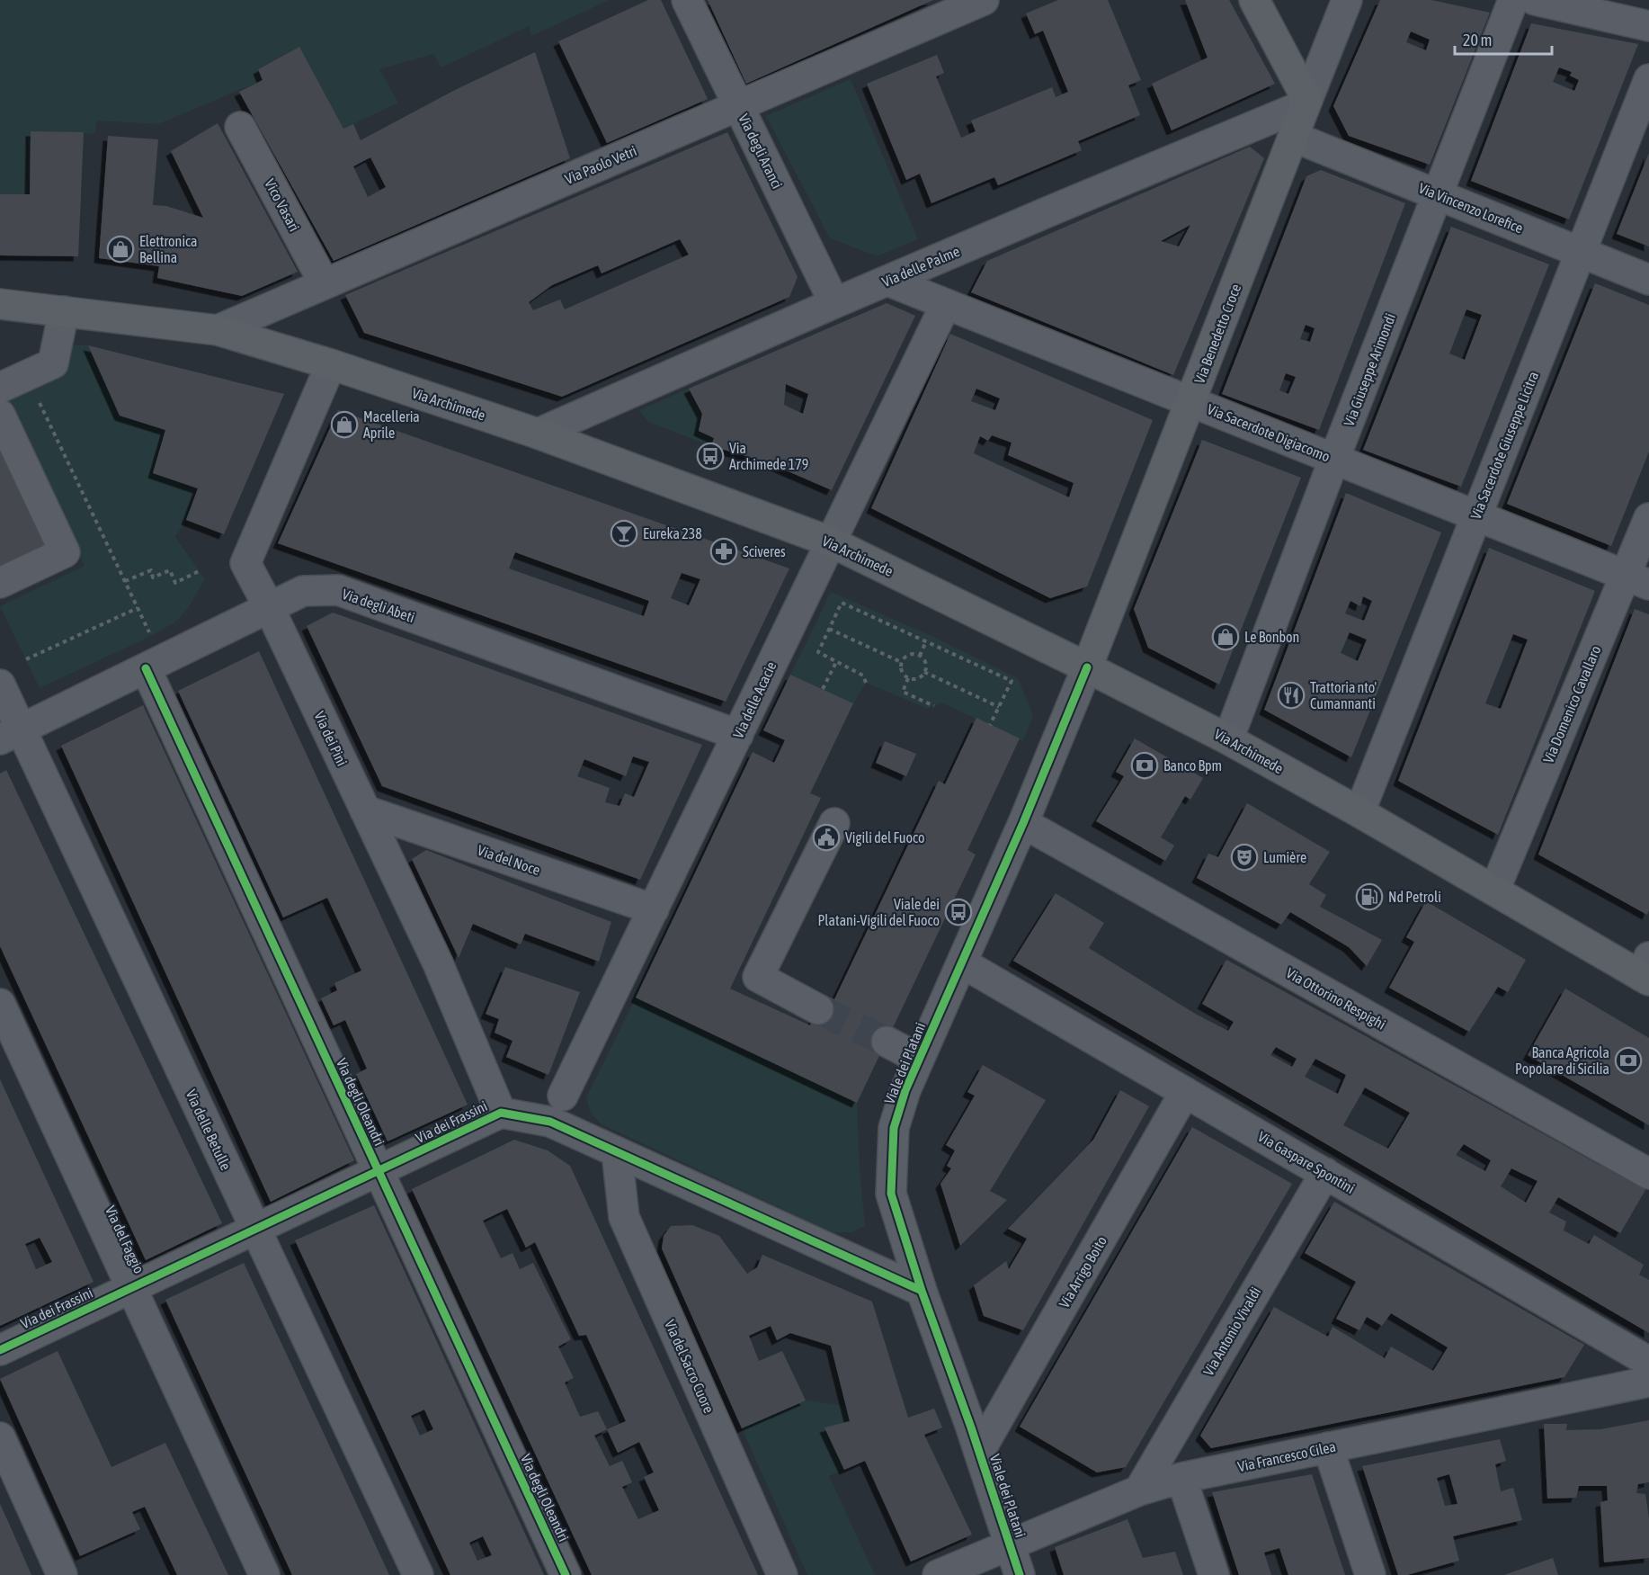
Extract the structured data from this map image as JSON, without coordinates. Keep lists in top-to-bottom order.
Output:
{
  "streets": {
    "main road": ["Via Benedetto Croce", "Via Archimede"],
    "street": [
      "Via degli Aranci",
      "Via Paolo Vetri",
      "Vico Vasari",
      "Via Vincenzo Lorefice",
      "Via delle Palme",
      "Via Giuseppe Arimondi",
      "Via Sacerdote Digiacomo",
      "Via Sacerdote Giuseppe Licitra",
      "Via degli Abeti",
      "Via delle Acacie",
      "Via Domenico Cavallaro",
      "Via dei Pini",
      "Via del Noce",
      "Via Ottorino Respighi",
      "Viale dei Platani",
      "Via degli Oleandri",
      "Via dei Frassini",
      "Via delle Betulle",
      "Via Gaspare Spontini",
      "Via del Faggio",
      "Via Arrigo Boito",
      "Via Antonio Vivaldi",
      "Via del Sacro Cuore",
      "Via Francesco Cilea"
    ]
  },
  "crossings": [
    ["Via degli Aranci", "Via Paolo Vetri"],
    ["Via degli Aranci", "Via delle Palme"],
    ["Via Paolo Vetri", "Vico Vasari"],
    ["Via Paolo Vetri", "Via Archimede"],
    ["Via Vincenzo Lorefice", "Via Benedetto Croce"],
    ["Via Vincenzo Lorefice", "Via Giuseppe Arimondi"],
    ["Via Vincenzo Lorefice", "Via Sacerdote Giuseppe Licitra"],
    ["Via delle Palme", "Via Benedetto Croce"],
    ["Via delle Palme", "Via Archimede"],
    ["Via delle Palme", "Via Sacerdote Digiacomo"],
    ["Via Benedetto Croce", "Via Archimede"],
    ["Via Benedetto Croce", "Via Sacerdote Digiacomo"],
    ["Via Benedetto Croce", "Viale dei Platani"],
    ["Via Giuseppe Arimondi", "Via Archimede"],
    ["Via Giuseppe Arimondi", "Via Sacerdote Digiacomo"],
    ["Via Archimede", "Via Sacerdote Giuseppe Licitra"],
    ["Via Archimede", "Via delle Acacie"],
    ["Via Archimede", "Via Domenico Cavallaro"],
    ["Via Archimede", "Via dei Pini"],
    ["Via Archimede", "Viale dei Platani"],
    ["Via Sacerdote Digiacomo", "Via Sacerdote Giuseppe Licitra"],
    ["Via Sacerdote Digiacomo", "Via delle Acacie"],
    ["Via Sacerdote Digiacomo", "Via Domenico Cavallaro"],
    ["Via degli Abeti", "Via delle Acacie"],
    ["Via degli Abeti", "Via dei Pini"],
    ["Via degli Abeti", "Via degli Oleandri"],
    ["Via degli Abeti", "Via delle Betulle"],
    ["Via delle Acacie", "Via del Noce"],
    ["Via dei Pini", "Via del Noce"],
    ["Via dei Pini", "Via dei Frassini"],
    ["Via Ottorino Respighi", "Viale dei Platani"],
    ["Viale dei Platani", "Via dei Frassini"],
    ["Viale dei Platani", "Via Gaspare Spontini"],
    ["Viale dei Platani", "Via Arrigo Boito"],
    ["Viale dei Platani", "Via Francesco Cilea"],
    ["Via degli Oleandri", "Via dei Frassini"],
    ["Via dei Frassini", "Via delle Betulle"],
    ["Via dei Frassini", "Via del Faggio"],
    ["Via dei Frassini", "Via del Sacro Cuore"],
    ["Via Gaspare Spontini", "Via Arrigo Boito"],
    ["Via Gaspare Spontini", "Via Antonio Vivaldi"],
    ["Via Antonio Vivaldi", "Via Francesco Cilea"]
  ],
  "places": {
    "shop": ["Elettronica Bellina", "Macelleria Aprile", "Le Bonbon"],
    "bus stop": ["Via Archimede 179", "Viale dei Platani-Vigili del Fuoco"],
    "bar": ["Eureka 238"],
    "pharmacy": ["Sciveres"],
    "restaurant": ["Trattoria nto' Cumannanti"],
    "bank": ["Banco Bpm", "Banca Agricola Popolare di Sicilia"],
    "public building": ["Vigili del Fuoco"],
    "theatre": ["Lumière"],
    "fuel station": ["Nd Petroli"]
  },
  "scale_bar": "20 m"
}
